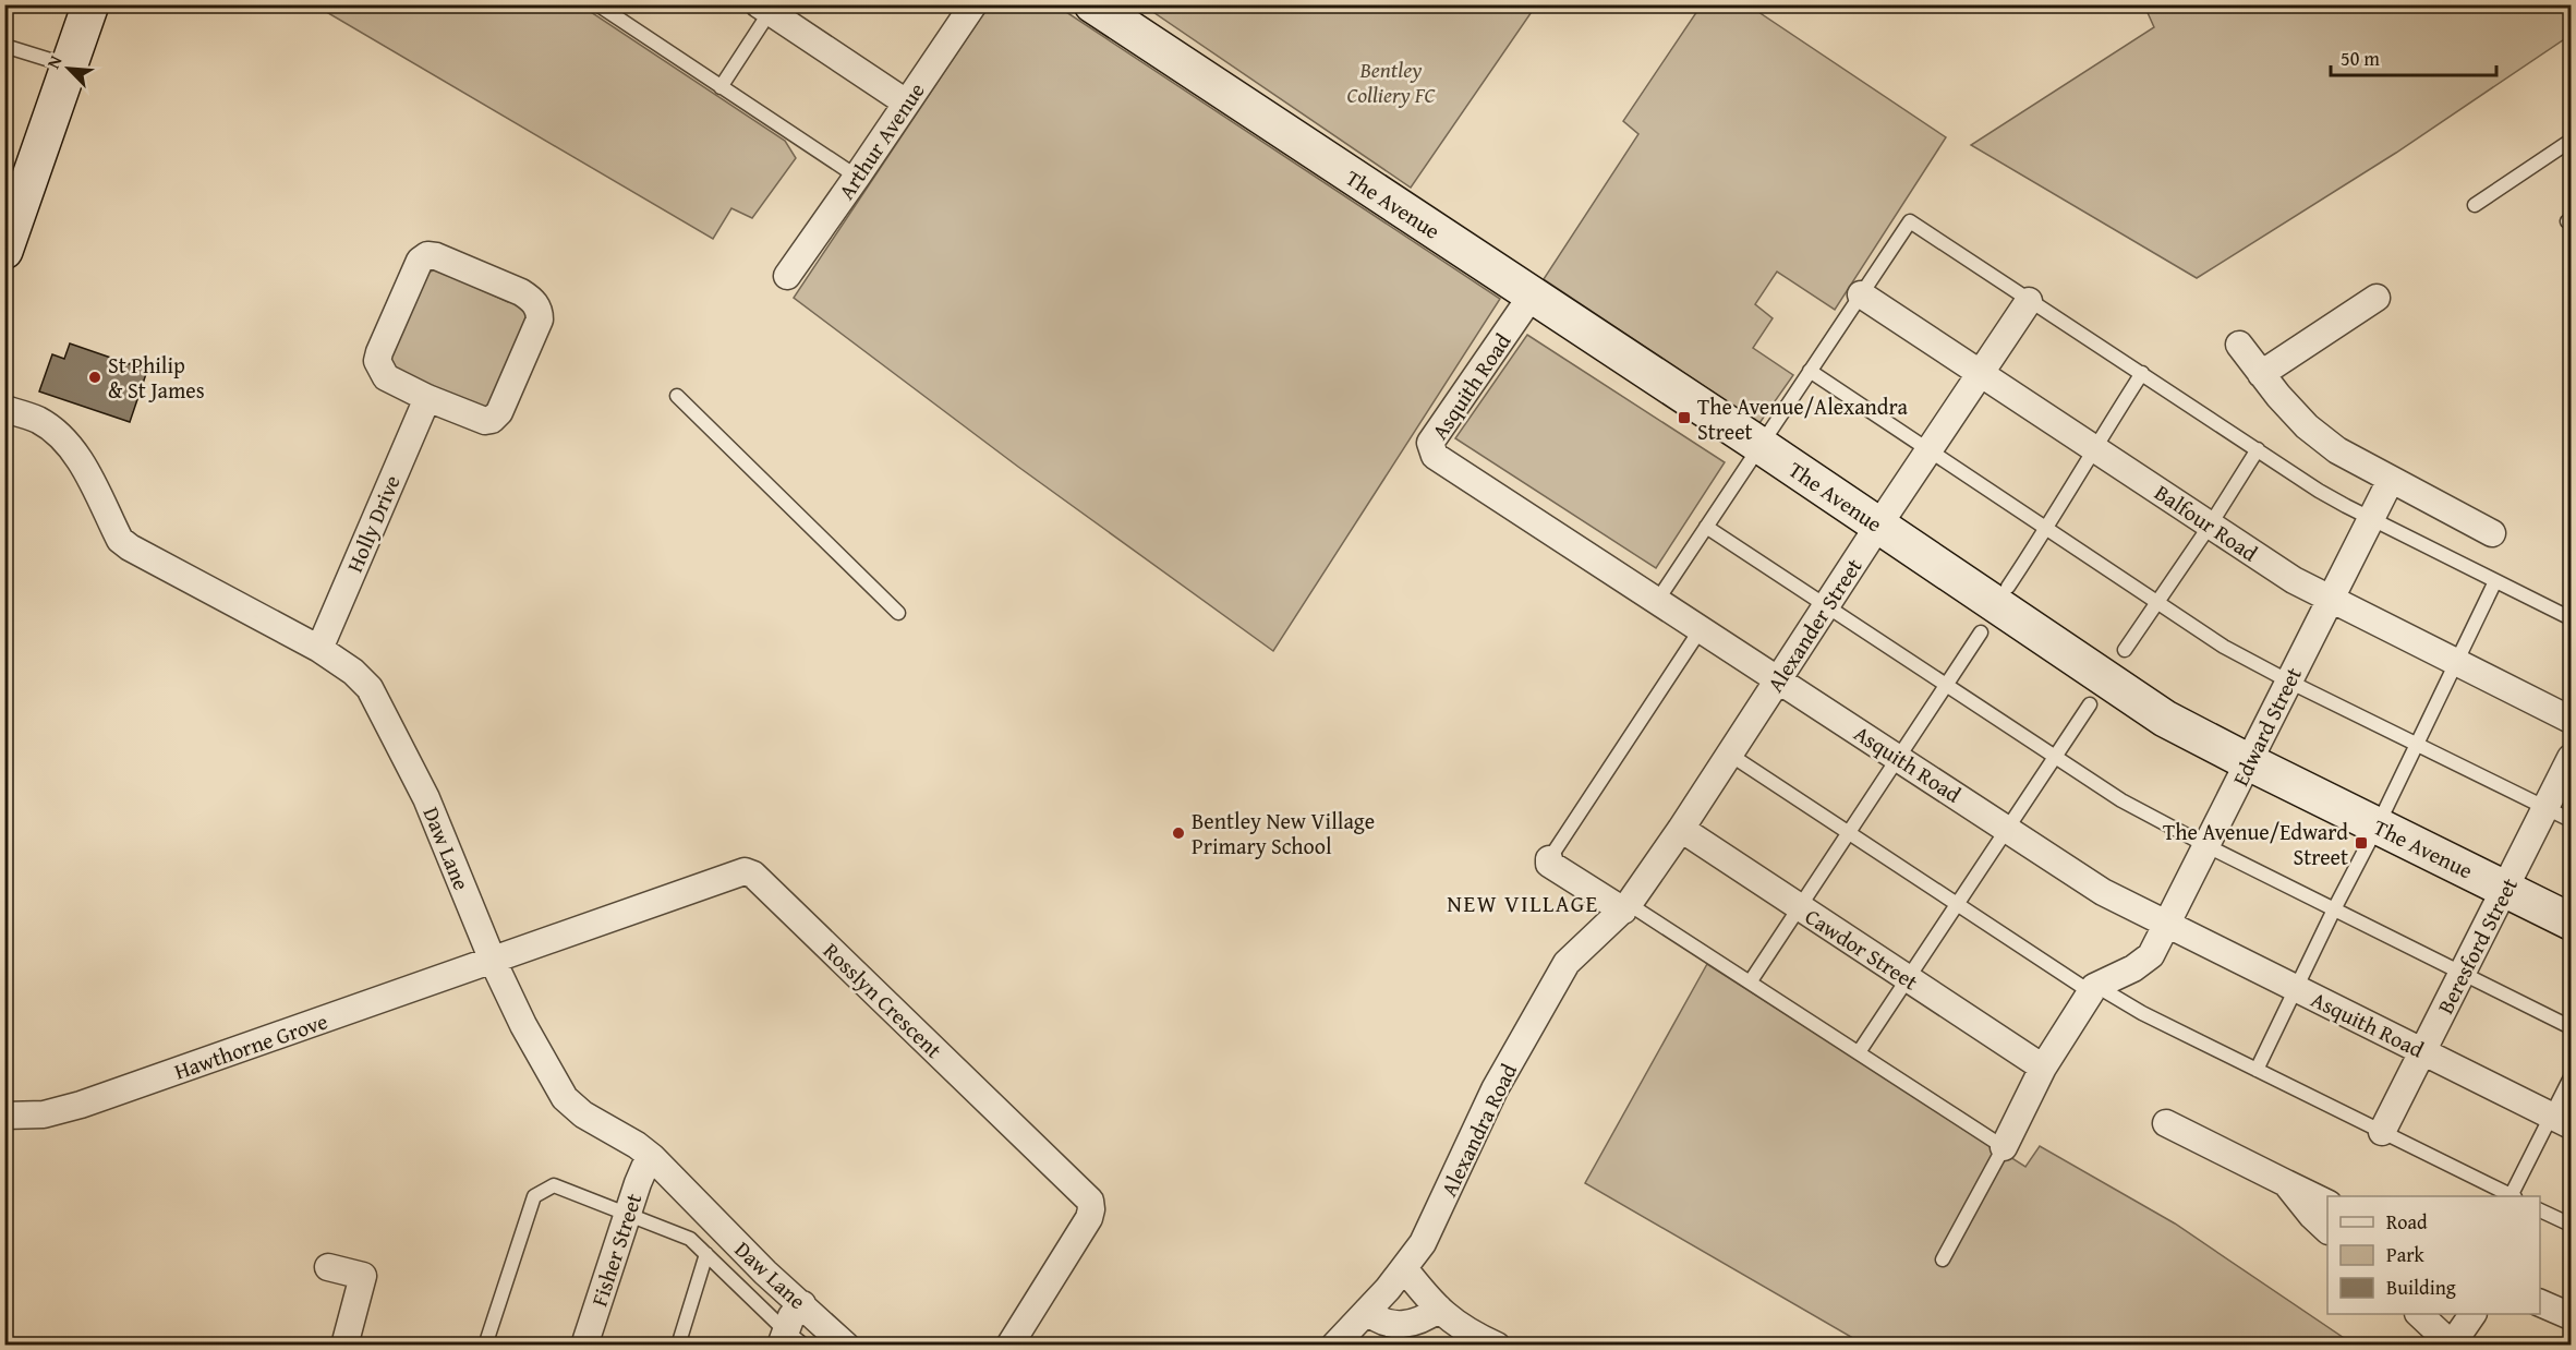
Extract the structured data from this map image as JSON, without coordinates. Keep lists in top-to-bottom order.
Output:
{
  "streets": {
    "street": [
      "Arthur Avenue",
      "The Avenue",
      "Asquith Road",
      "Balfour Road",
      "Holly Drive",
      "Alexander Street",
      "Edward Street",
      "Daw Lane",
      "Beresford Street",
      "Cawdor Street",
      "Rosslyn Crescent",
      "Hawthorne Grove",
      "Alexandra Road",
      "Fisher Street"
    ]
  },
  "crossings": [
    ["The Avenue", "Asquith Road"],
    ["The Avenue", "Alexander Street"],
    ["The Avenue", "Edward Street"],
    ["The Avenue", "Beresford Street"],
    ["Asquith Road", "Alexander Street"],
    ["Asquith Road", "Edward Street"],
    ["Asquith Road", "Beresford Street"],
    ["Balfour Road", "Alexander Street"],
    ["Balfour Road", "Edward Street"],
    ["Holly Drive", "Daw Lane"],
    ["Alexander Street", "Cawdor Street"],
    ["Alexander Street", "Alexandra Road"],
    ["Daw Lane", "Rosslyn Crescent"],
    ["Daw Lane", "Hawthorne Grove"],
    ["Daw Lane", "Fisher Street"],
    ["Rosslyn Crescent", "Hawthorne Grove"]
  ],
  "districts": ["NEW VILLAGE"],
  "parks": ["Bentley Colliery FC"],
  "places": {
    "other": ["St Philip & St James", "Bentley New Village Primary School"],
    "transit": ["The Avenue/Alexandra Street", "The Avenue/Edward Street"]
  },
  "legend": ["Road", "Park", "Building"],
  "scale_bar": "50 m",
  "north": "top left"
}
